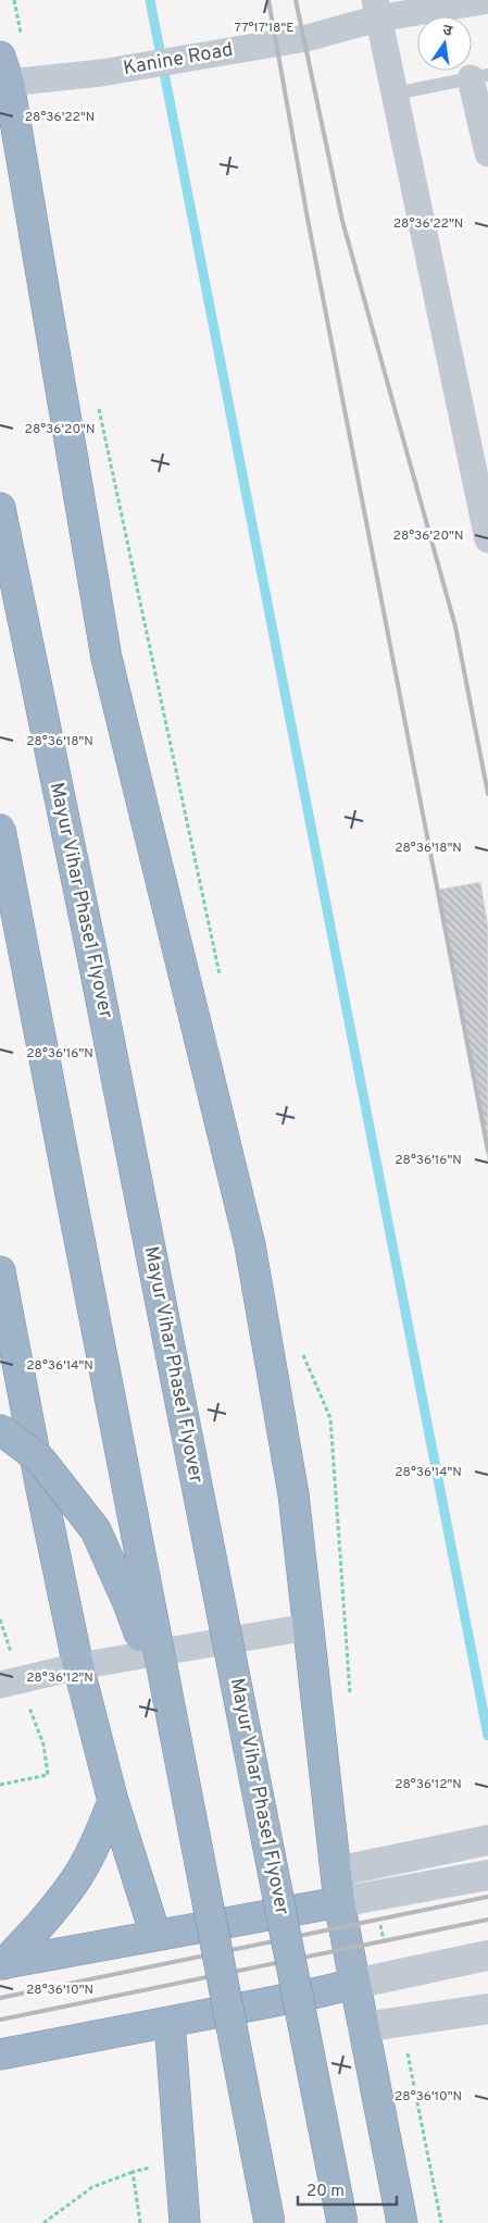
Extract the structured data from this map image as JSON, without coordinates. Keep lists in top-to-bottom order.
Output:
{
  "streets": {
    "highway": ["Mayur Vihar Phase1 Flyover"],
    "street": ["Kanine Road"]
  },
  "scale_bar": "20 m",
  "north": "top",
  "coordinates": [
    "77°17'18\"E",
    "28°36'22\"N",
    "28°36'20\"N",
    "28°36'18\"N",
    "28°36'16\"N",
    "28°36'14\"N",
    "28°36'12\"N",
    "28°36'10\"N"
  ]
}
